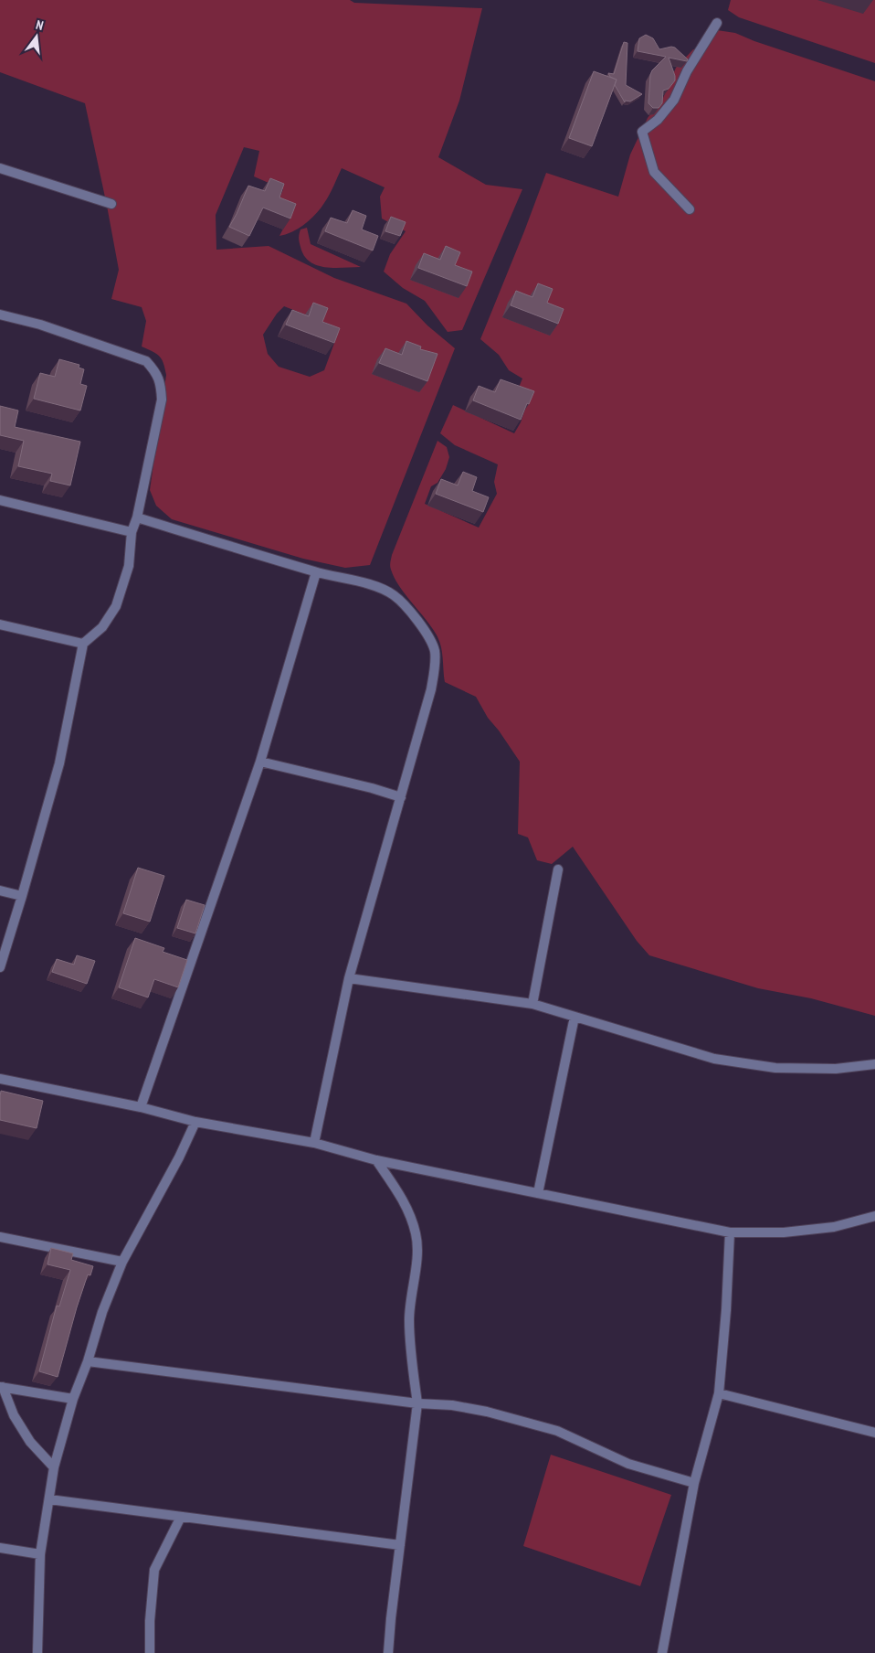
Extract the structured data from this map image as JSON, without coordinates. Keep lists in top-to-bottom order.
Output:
{
  "north": "top"
}
